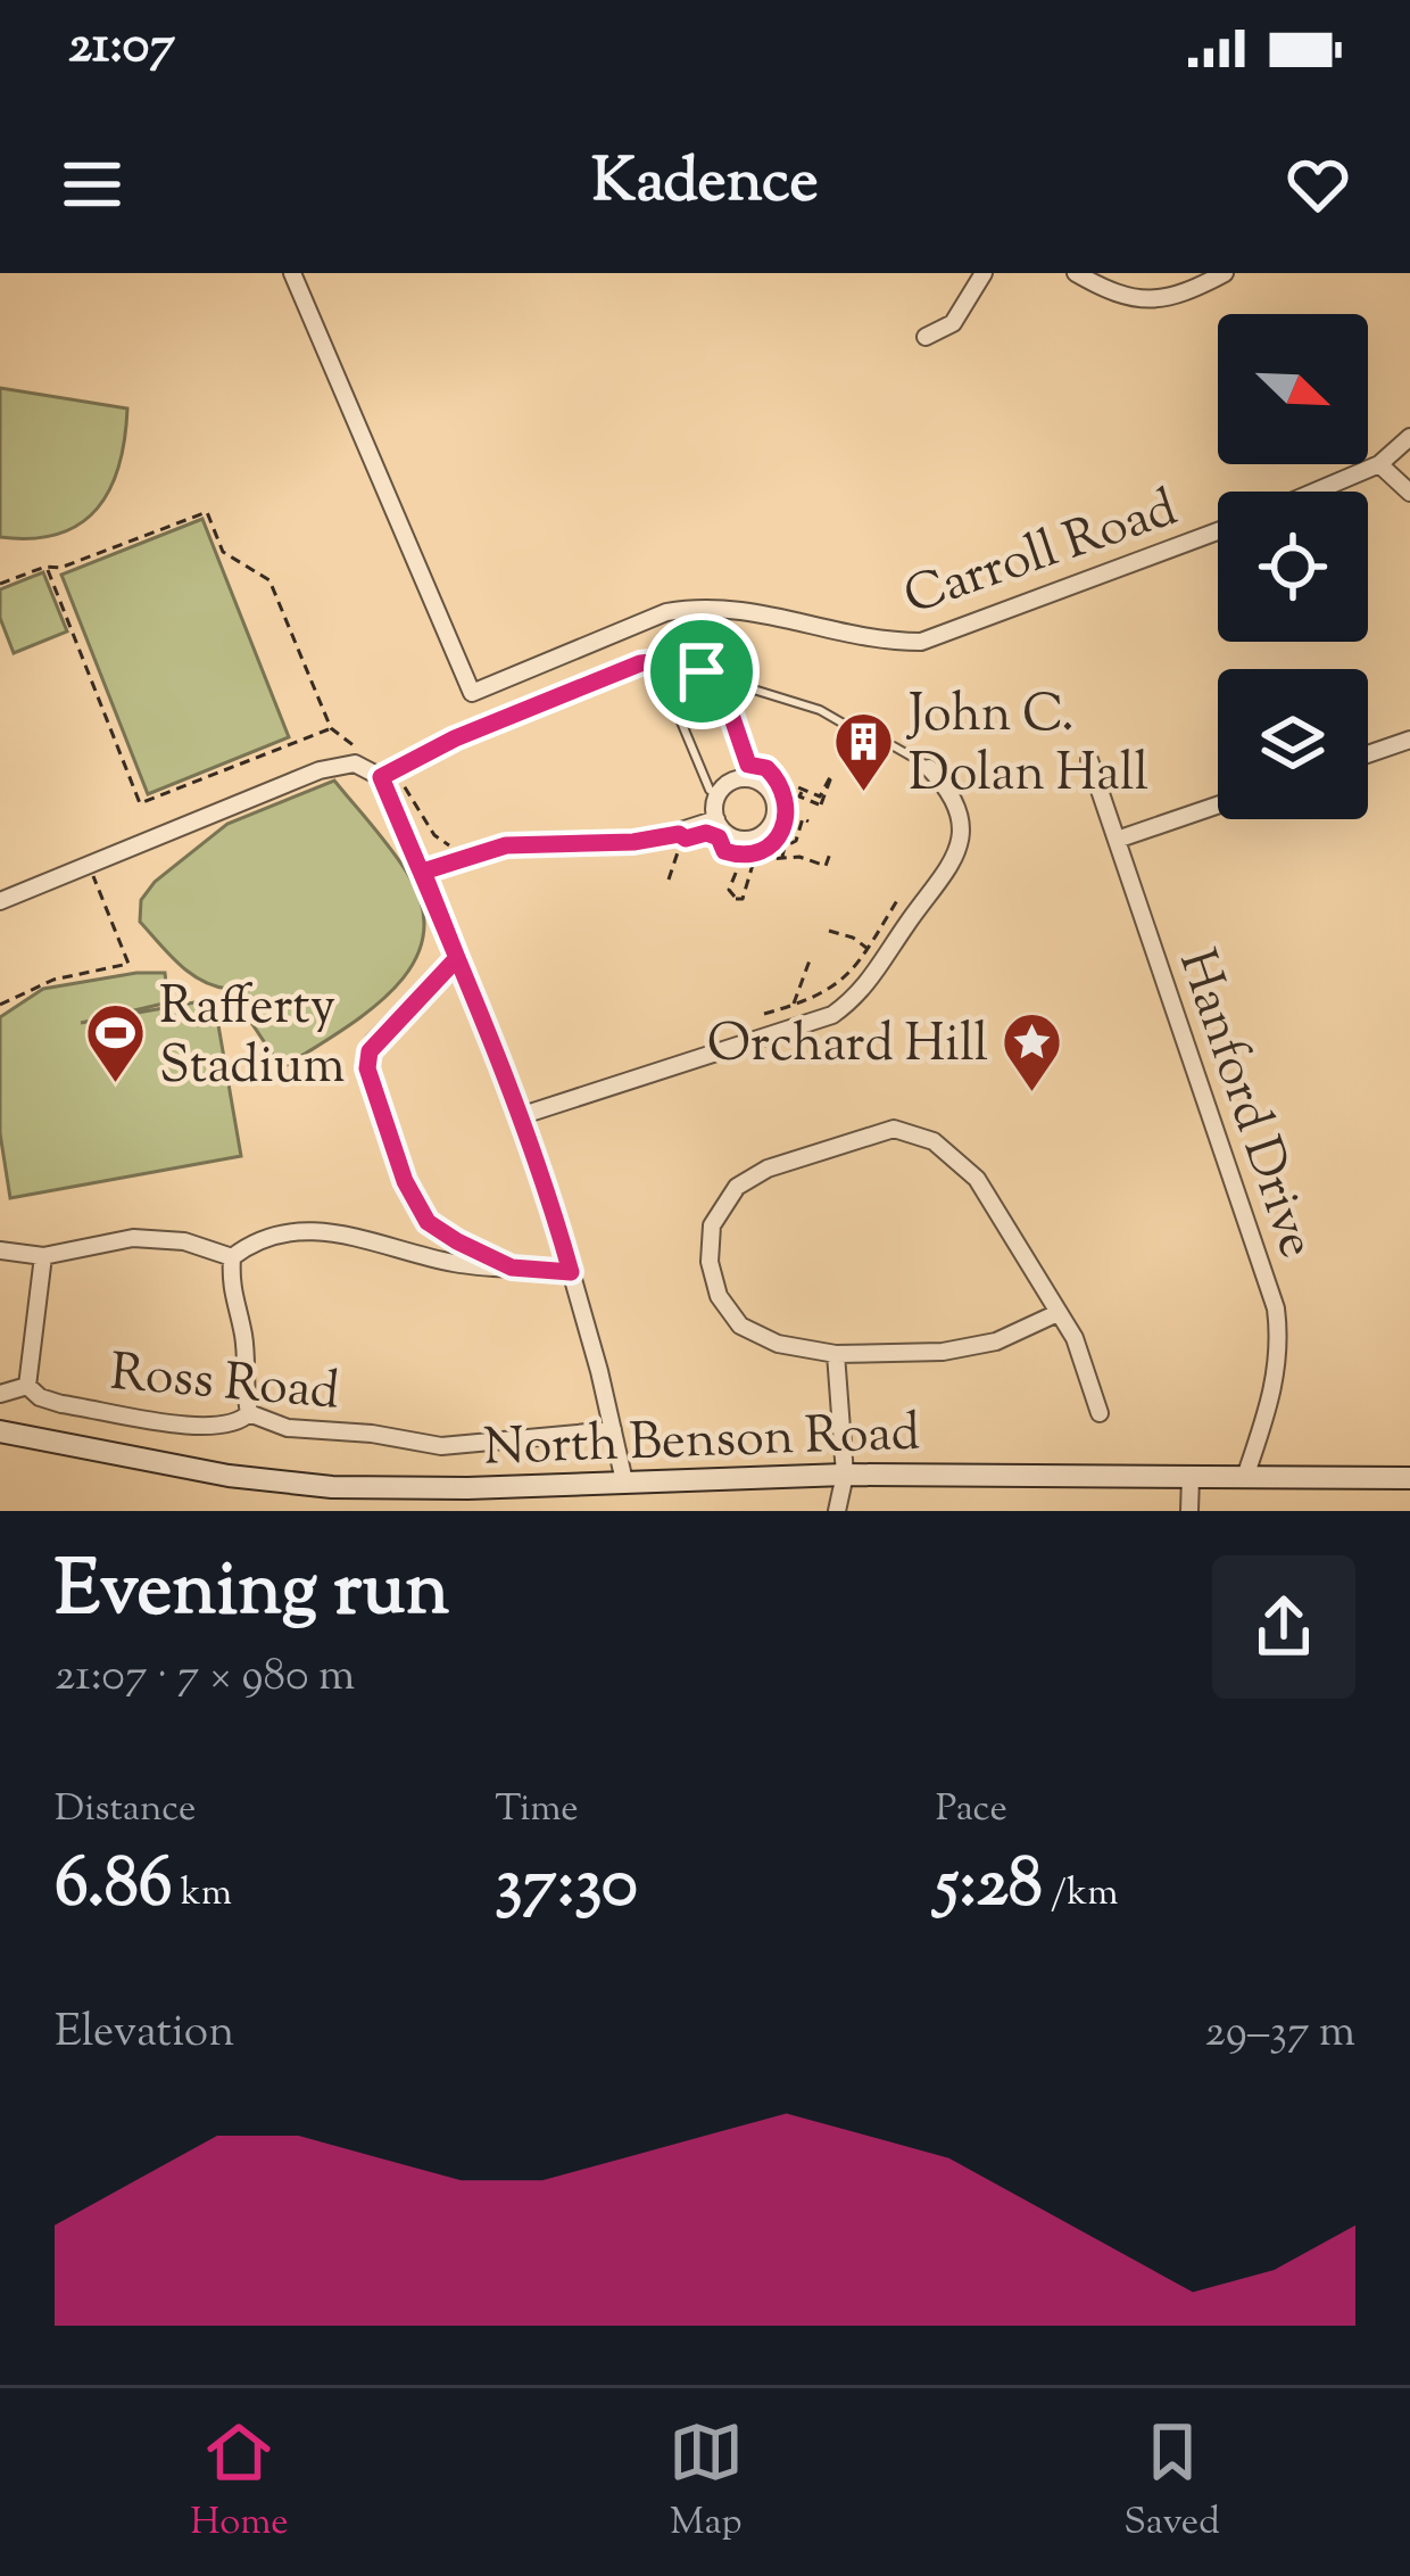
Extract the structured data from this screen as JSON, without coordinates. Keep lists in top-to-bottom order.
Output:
{
  "streets": {
    "main road": ["North Benson Road"],
    "street": ["Carroll Road", "Hanford Drive", "Ross Road"]
  },
  "crossings": [
    ["Hanford Drive", "North Benson Road"]
  ],
  "places": {
    "building": ["John C. Dolan Hall"],
    "sports": ["Rafferty Stadium"],
    "place": ["Orchard Hill"]
  },
  "north": "bottom right",
  "page": {
    "status": "21:07",
    "header": "Kadence",
    "heading": ["Evening run", "21:07 · 7 × 980 m"],
    "stats": [
      ["Distance", "6.86 km"],
      ["Time", "37:30"],
      ["Pace", "5:28 /km"]
    ],
    "chart": ["Elevation", "29–37 m"],
    "tabs": ["Home", "Map", "Saved"]
  }
}
